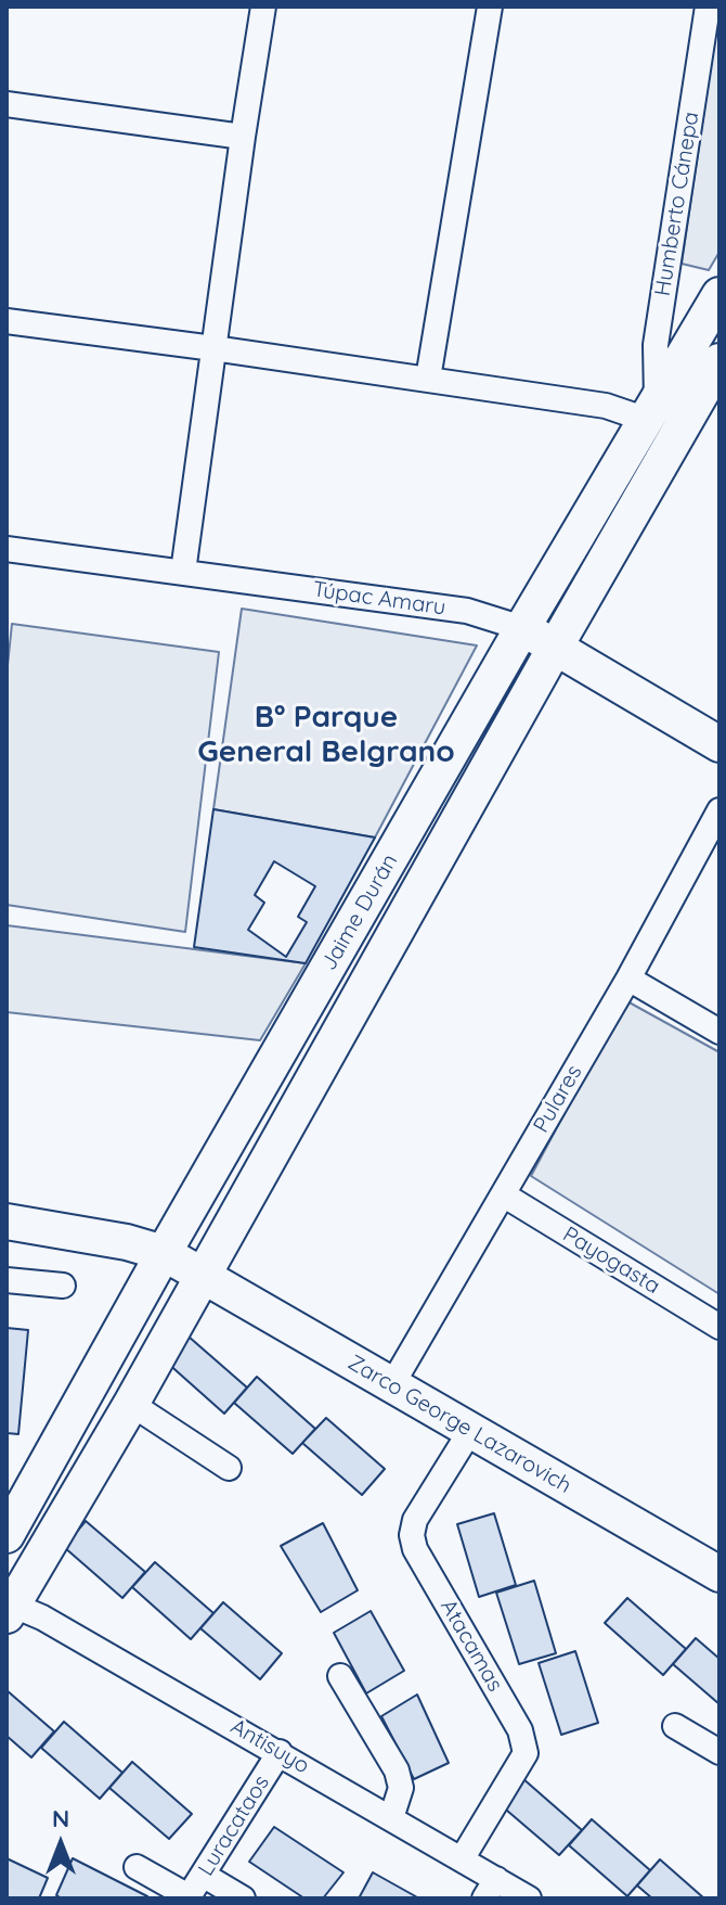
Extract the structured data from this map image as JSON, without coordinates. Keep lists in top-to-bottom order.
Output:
{
  "streets": {
    "street": [
      "Humberto Cánepa",
      "Túpac Amaru",
      "Jaime Durán",
      "Pulares",
      "Payogasta",
      "Zarco George Lazarovich",
      "Atacamas",
      "Antisuyo",
      "Luracataos"
    ]
  },
  "crossings": [
    ["Humberto Cánepa", "Jaime Durán"],
    ["Túpac Amaru", "Jaime Durán"],
    ["Jaime Durán", "Zarco George Lazarovich"],
    ["Pulares", "Payogasta"],
    ["Pulares", "Zarco George Lazarovich"],
    ["Zarco George Lazarovich", "Atacamas"],
    ["Atacamas", "Antisuyo"],
    ["Antisuyo", "Luracataos"]
  ],
  "districts": ["Bº Parque General Belgrano"],
  "north": "top"
}
